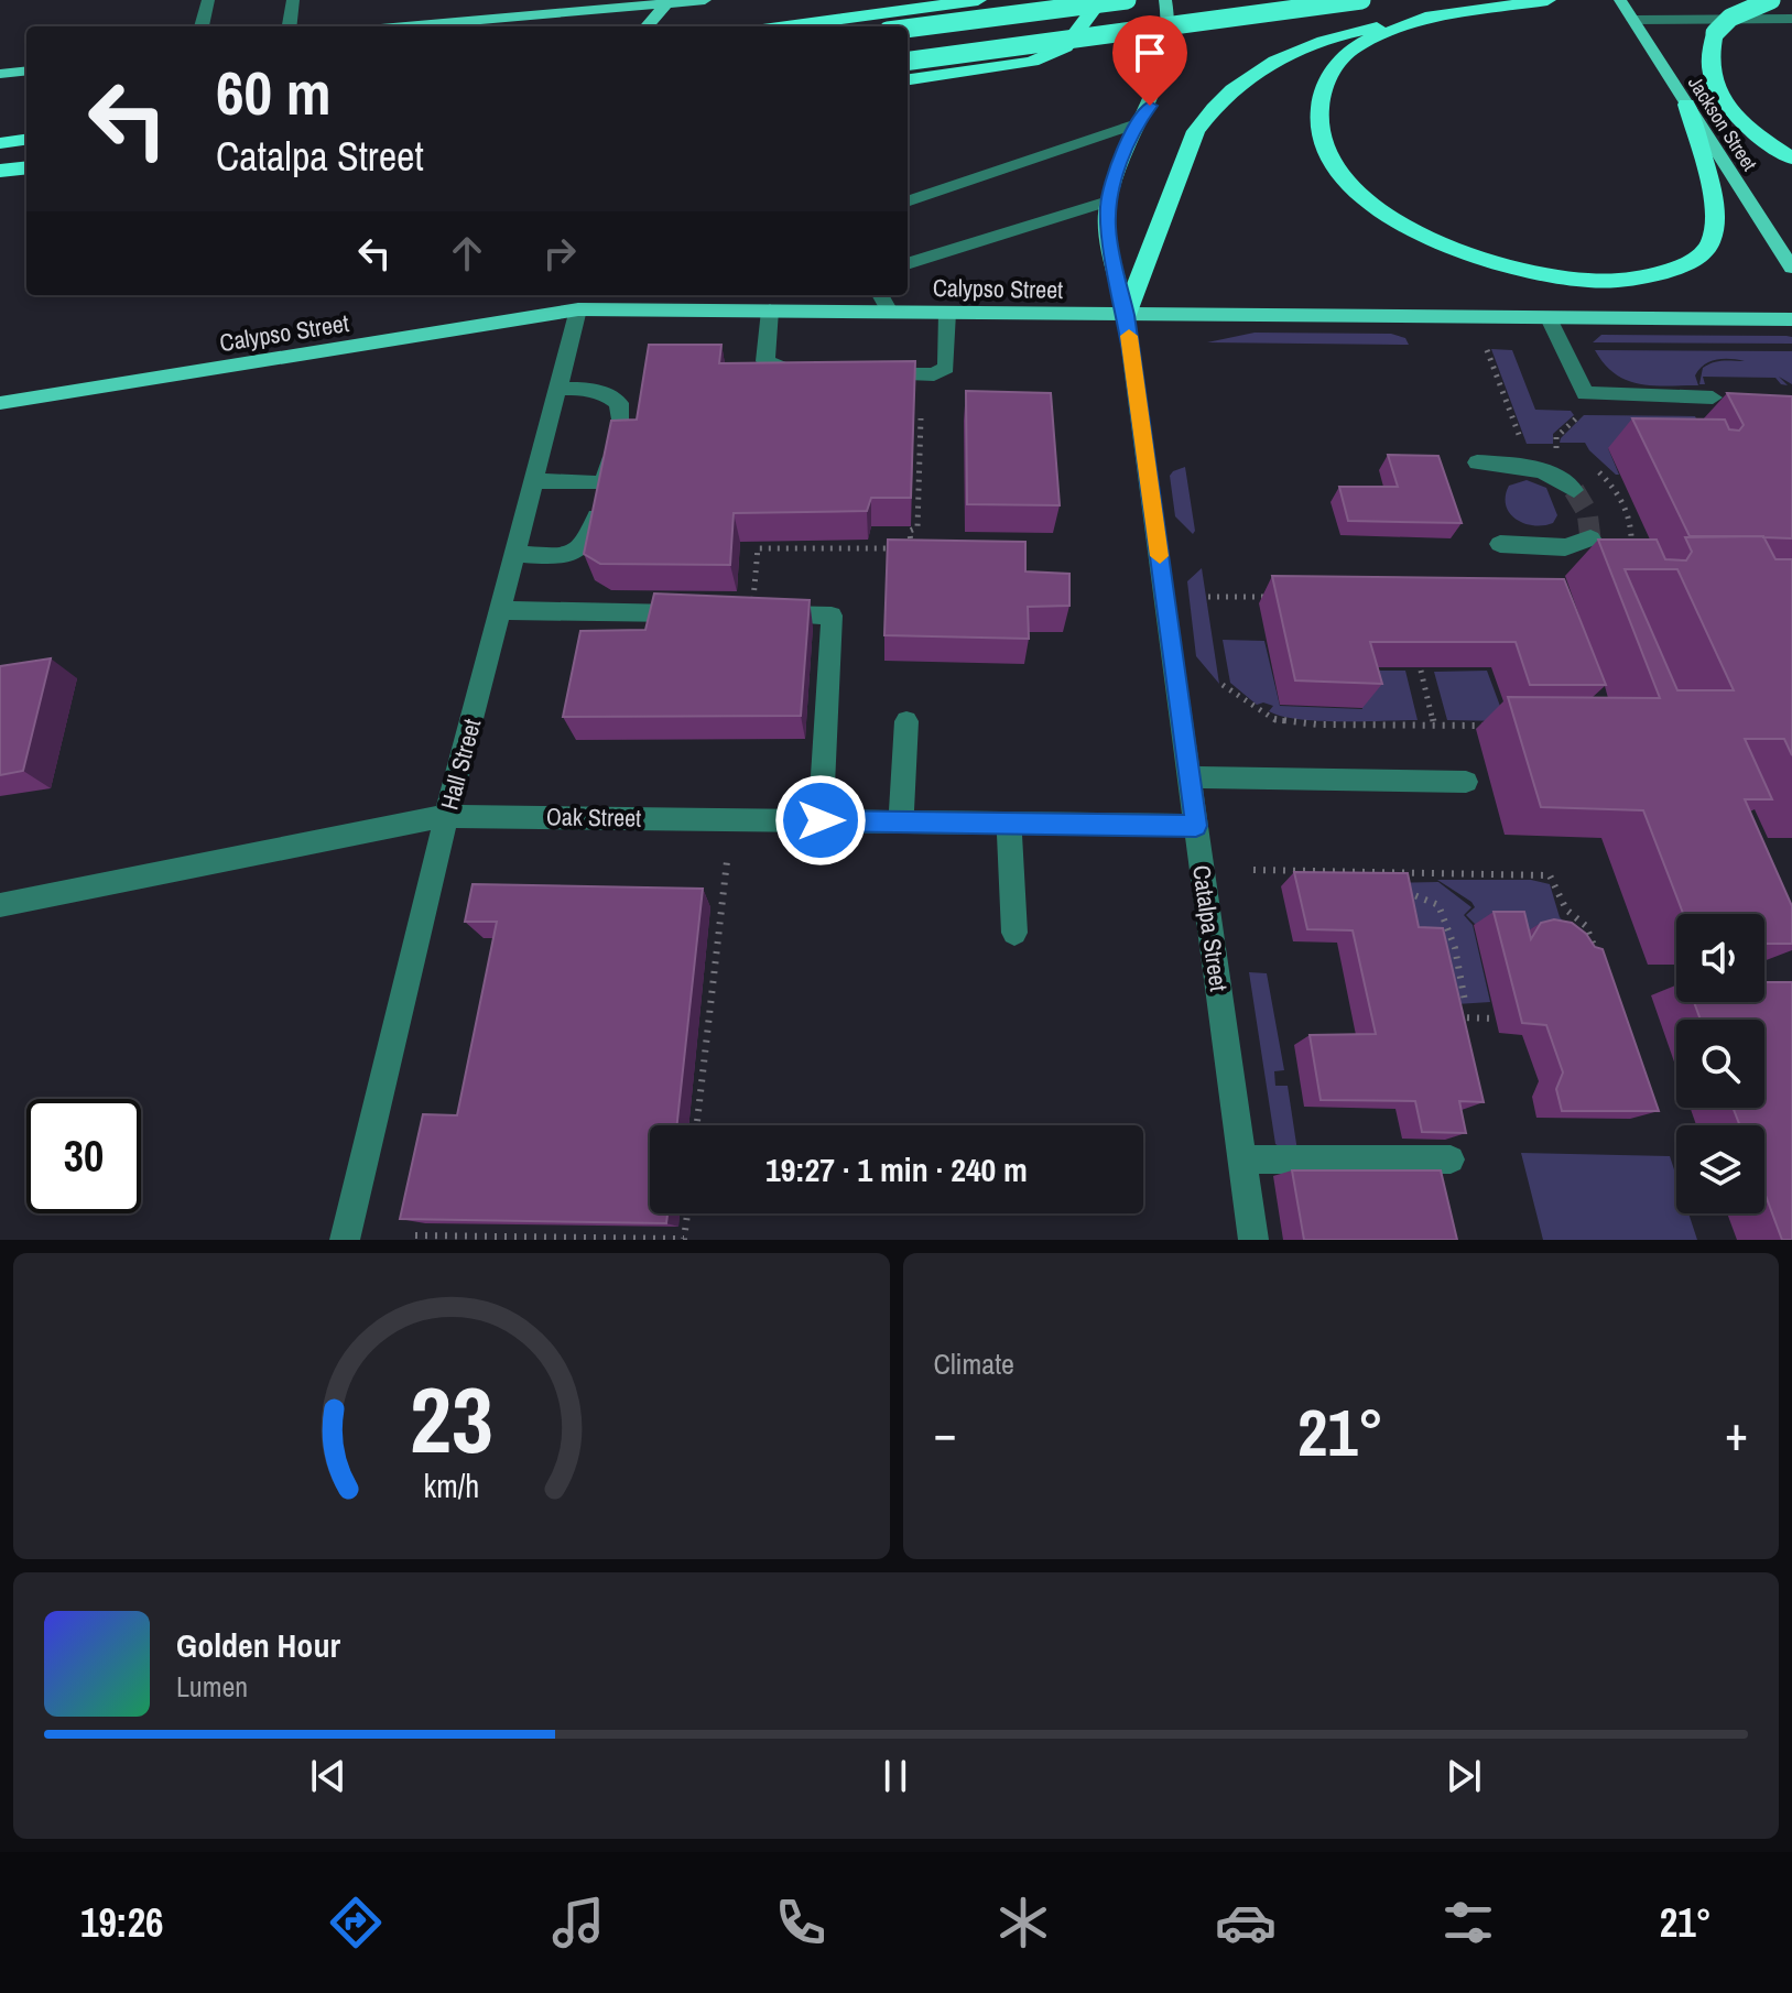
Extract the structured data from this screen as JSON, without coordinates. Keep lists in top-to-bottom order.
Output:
{
  "streets": {
    "main road": ["Jackson Street", "Calypso Street", "Catalpa Street"],
    "street": ["Hall Street", "Oak Street"]
  },
  "crossings": [
    ["Calypso Street", "Hall Street"],
    ["Calypso Street", "Catalpa Street"],
    ["Hall Street", "Oak Street"],
    ["Oak Street", "Catalpa Street"]
  ],
  "page": {
    "turn": ["60 m", "Catalpa Street"],
    "limit": "30",
    "trip": "19:27 · 1 min · 240 m",
    "tile": "Climate",
    "heat": ["−", "21°", "+"],
    "song": ["Golden Hour", "Lumen"],
    "tabs": ["19:26", "21°"],
    "gauge": ["23", "km/h"]
  }
}
